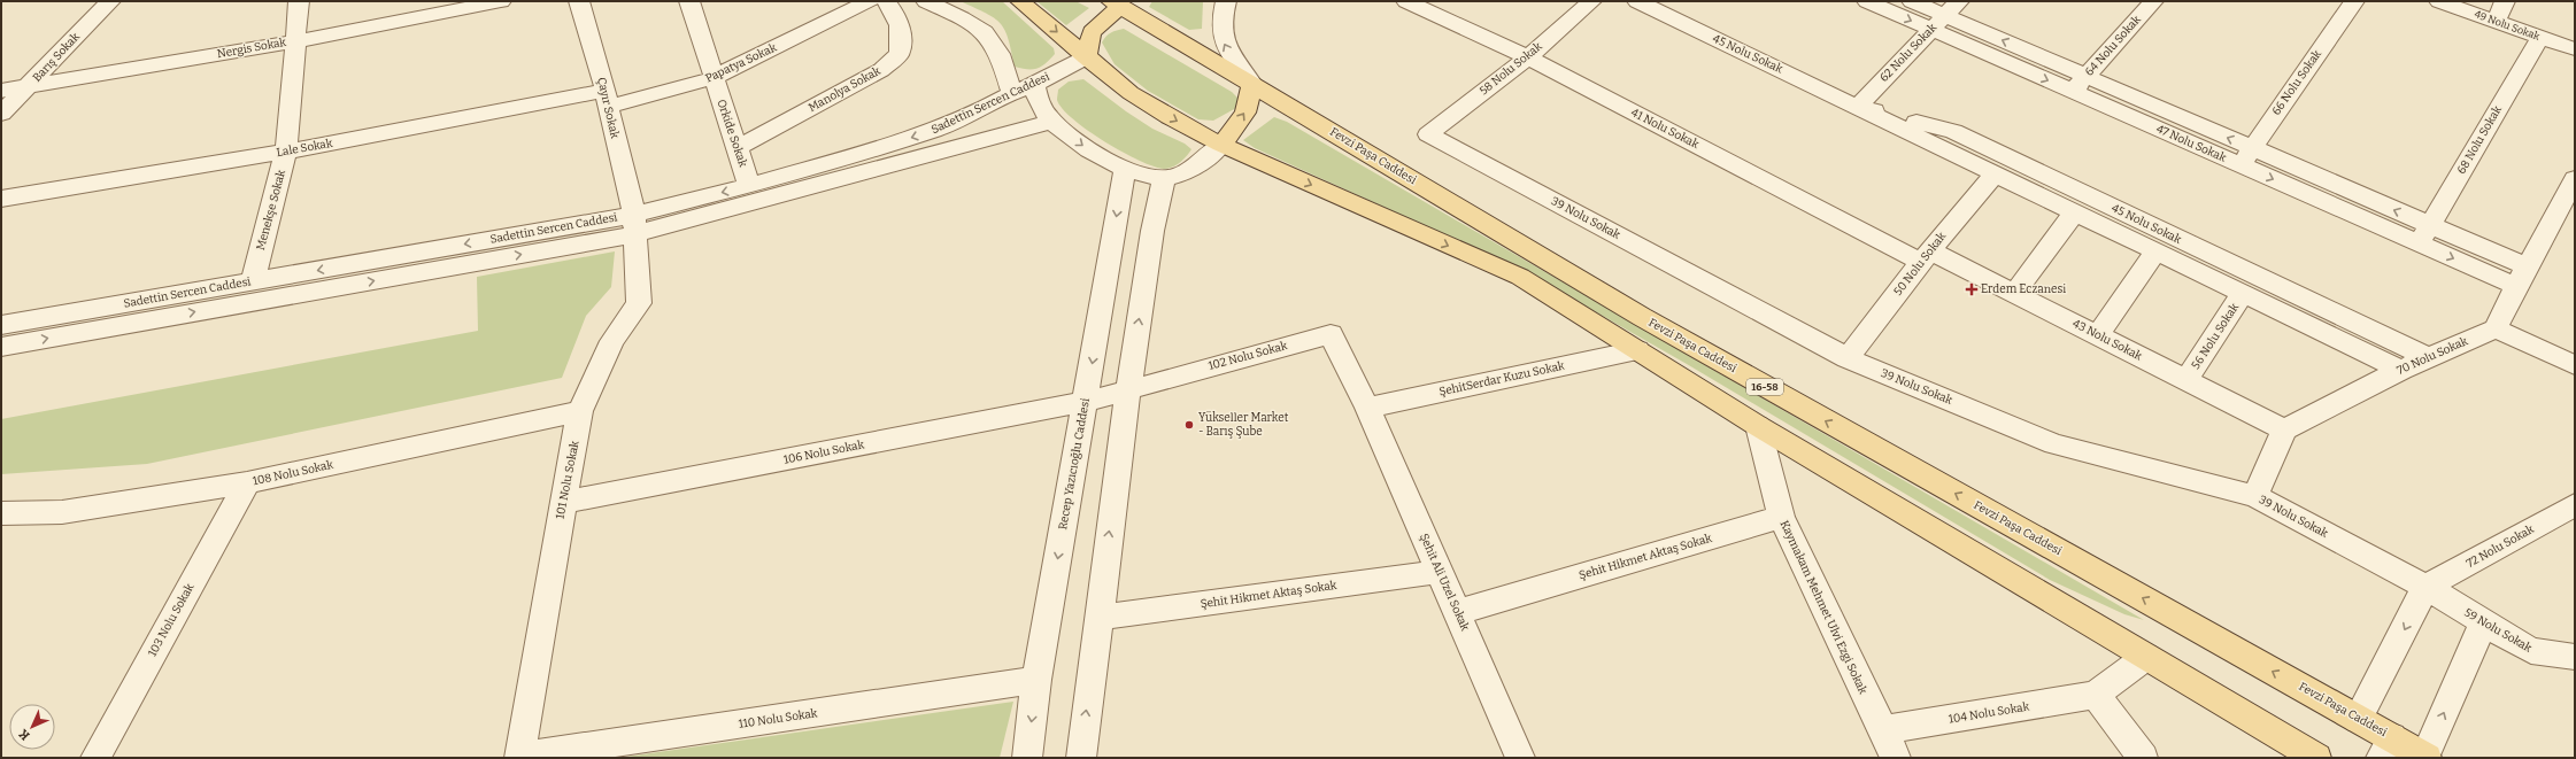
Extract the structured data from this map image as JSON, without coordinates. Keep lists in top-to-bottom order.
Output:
{
  "streets": {
    "main road": ["Fevzi Paşa Caddesi", "16-58"],
    "street": [
      "49 Nolu Sokak",
      "64 Nolu Sokak",
      "Nergis Sokak",
      "62 Nolu Sokak",
      "45 Nolu Sokak",
      "Barış Sokak",
      "Papatya Sokak",
      "58 Nolu Sokak",
      "66 Nolu Sokak",
      "Manolya Sokak",
      "Sadettin Sercen Caddesi",
      "Çayır Sokak",
      "41 Nolu Sokak",
      "Orkide Sokak",
      "68 Nolu Sokak",
      "47 Nolu Sokak",
      "Lale Sokak",
      "Menekşe Sokak",
      "39 Nolu Sokak",
      "50 Nolu Sokak",
      "56 Nolu Sokak",
      "43 Nolu Sokak",
      "102 Nolu Sokak",
      "70 Nolu Sokak",
      "ŞehitSerdar Kuzu Sokak",
      "106 Nolu Sokak",
      "Recep Yazıcıoğlu Caddesi",
      "108 Nolu Sokak",
      "101 Nolu Sokak",
      "72 Nolu Sokak",
      "Şehit Hikmet Aktaş Sokak",
      "Şehit Ali Uzel Sokak",
      "Kaymakam Mehmet Ulvi Ezgi Sokak",
      "103 Nolu Sokak",
      "59 Nolu Sokak",
      "104 Nolu Sokak",
      "110 Nolu Sokak"
    ]
  },
  "crossings": [
    ["49 Nolu Sokak", "68 Nolu Sokak"],
    ["64 Nolu Sokak", "47 Nolu Sokak"],
    ["Nergis Sokak", "Barış Sokak"],
    ["Nergis Sokak", "Menekşe Sokak"],
    ["62 Nolu Sokak", "45 Nolu Sokak"],
    ["62 Nolu Sokak", "47 Nolu Sokak"],
    ["45 Nolu Sokak", "50 Nolu Sokak"],
    ["45 Nolu Sokak", "56 Nolu Sokak"],
    ["45 Nolu Sokak", "70 Nolu Sokak"],
    ["Papatya Sokak", "Çayır Sokak"],
    ["Papatya Sokak", "Orkide Sokak"],
    ["Papatya Sokak", "Lale Sokak"],
    ["58 Nolu Sokak", "41 Nolu Sokak"],
    ["58 Nolu Sokak", "39 Nolu Sokak"],
    ["66 Nolu Sokak", "47 Nolu Sokak"],
    ["Manolya Sokak", "Orkide Sokak"],
    ["Sadettin Sercen Caddesi", "Çayır Sokak"],
    ["Sadettin Sercen Caddesi", "Orkide Sokak"],
    ["Sadettin Sercen Caddesi", "Menekşe Sokak"],
    ["Sadettin Sercen Caddesi", "101 Nolu Sokak"],
    ["Çayır Sokak", "Lale Sokak"],
    ["Çayır Sokak", "101 Nolu Sokak"],
    ["41 Nolu Sokak", "50 Nolu Sokak"],
    ["41 Nolu Sokak", "43 Nolu Sokak"],
    ["68 Nolu Sokak", "47 Nolu Sokak"],
    ["Lale Sokak", "Menekşe Sokak"],
    ["39 Nolu Sokak", "50 Nolu Sokak"],
    ["39 Nolu Sokak", "72 Nolu Sokak"],
    ["39 Nolu Sokak", "59 Nolu Sokak"],
    ["50 Nolu Sokak", "43 Nolu Sokak"],
    ["56 Nolu Sokak", "43 Nolu Sokak"],
    ["43 Nolu Sokak", "70 Nolu Sokak"],
    ["102 Nolu Sokak", "ŞehitSerdar Kuzu Sokak"],
    ["102 Nolu Sokak", "106 Nolu Sokak"],
    ["102 Nolu Sokak", "Recep Yazıcıoğlu Caddesi"],
    ["102 Nolu Sokak", "Şehit Ali Uzel Sokak"],
    ["ŞehitSerdar Kuzu Sokak", "Şehit Ali Uzel Sokak"],
    ["106 Nolu Sokak", "Recep Yazıcıoğlu Caddesi"],
    ["106 Nolu Sokak", "101 Nolu Sokak"],
    ["Recep Yazıcıoğlu Caddesi", "110 Nolu Sokak"],
    ["108 Nolu Sokak", "101 Nolu Sokak"],
    ["108 Nolu Sokak", "103 Nolu Sokak"],
    ["101 Nolu Sokak", "110 Nolu Sokak"],
    ["72 Nolu Sokak", "59 Nolu Sokak"],
    ["Şehit Hikmet Aktaş Sokak", "Şehit Ali Uzel Sokak"],
    ["Şehit Hikmet Aktaş Sokak", "Kaymakam Mehmet Ulvi Ezgi Sokak"],
    ["Kaymakam Mehmet Ulvi Ezgi Sokak", "104 Nolu Sokak"]
  ],
  "places": {
    "health": ["Erdem Eczanesi"],
    "other": ["Yükseller Market - Barış Şube"]
  },
  "north": "bottom left"
}
